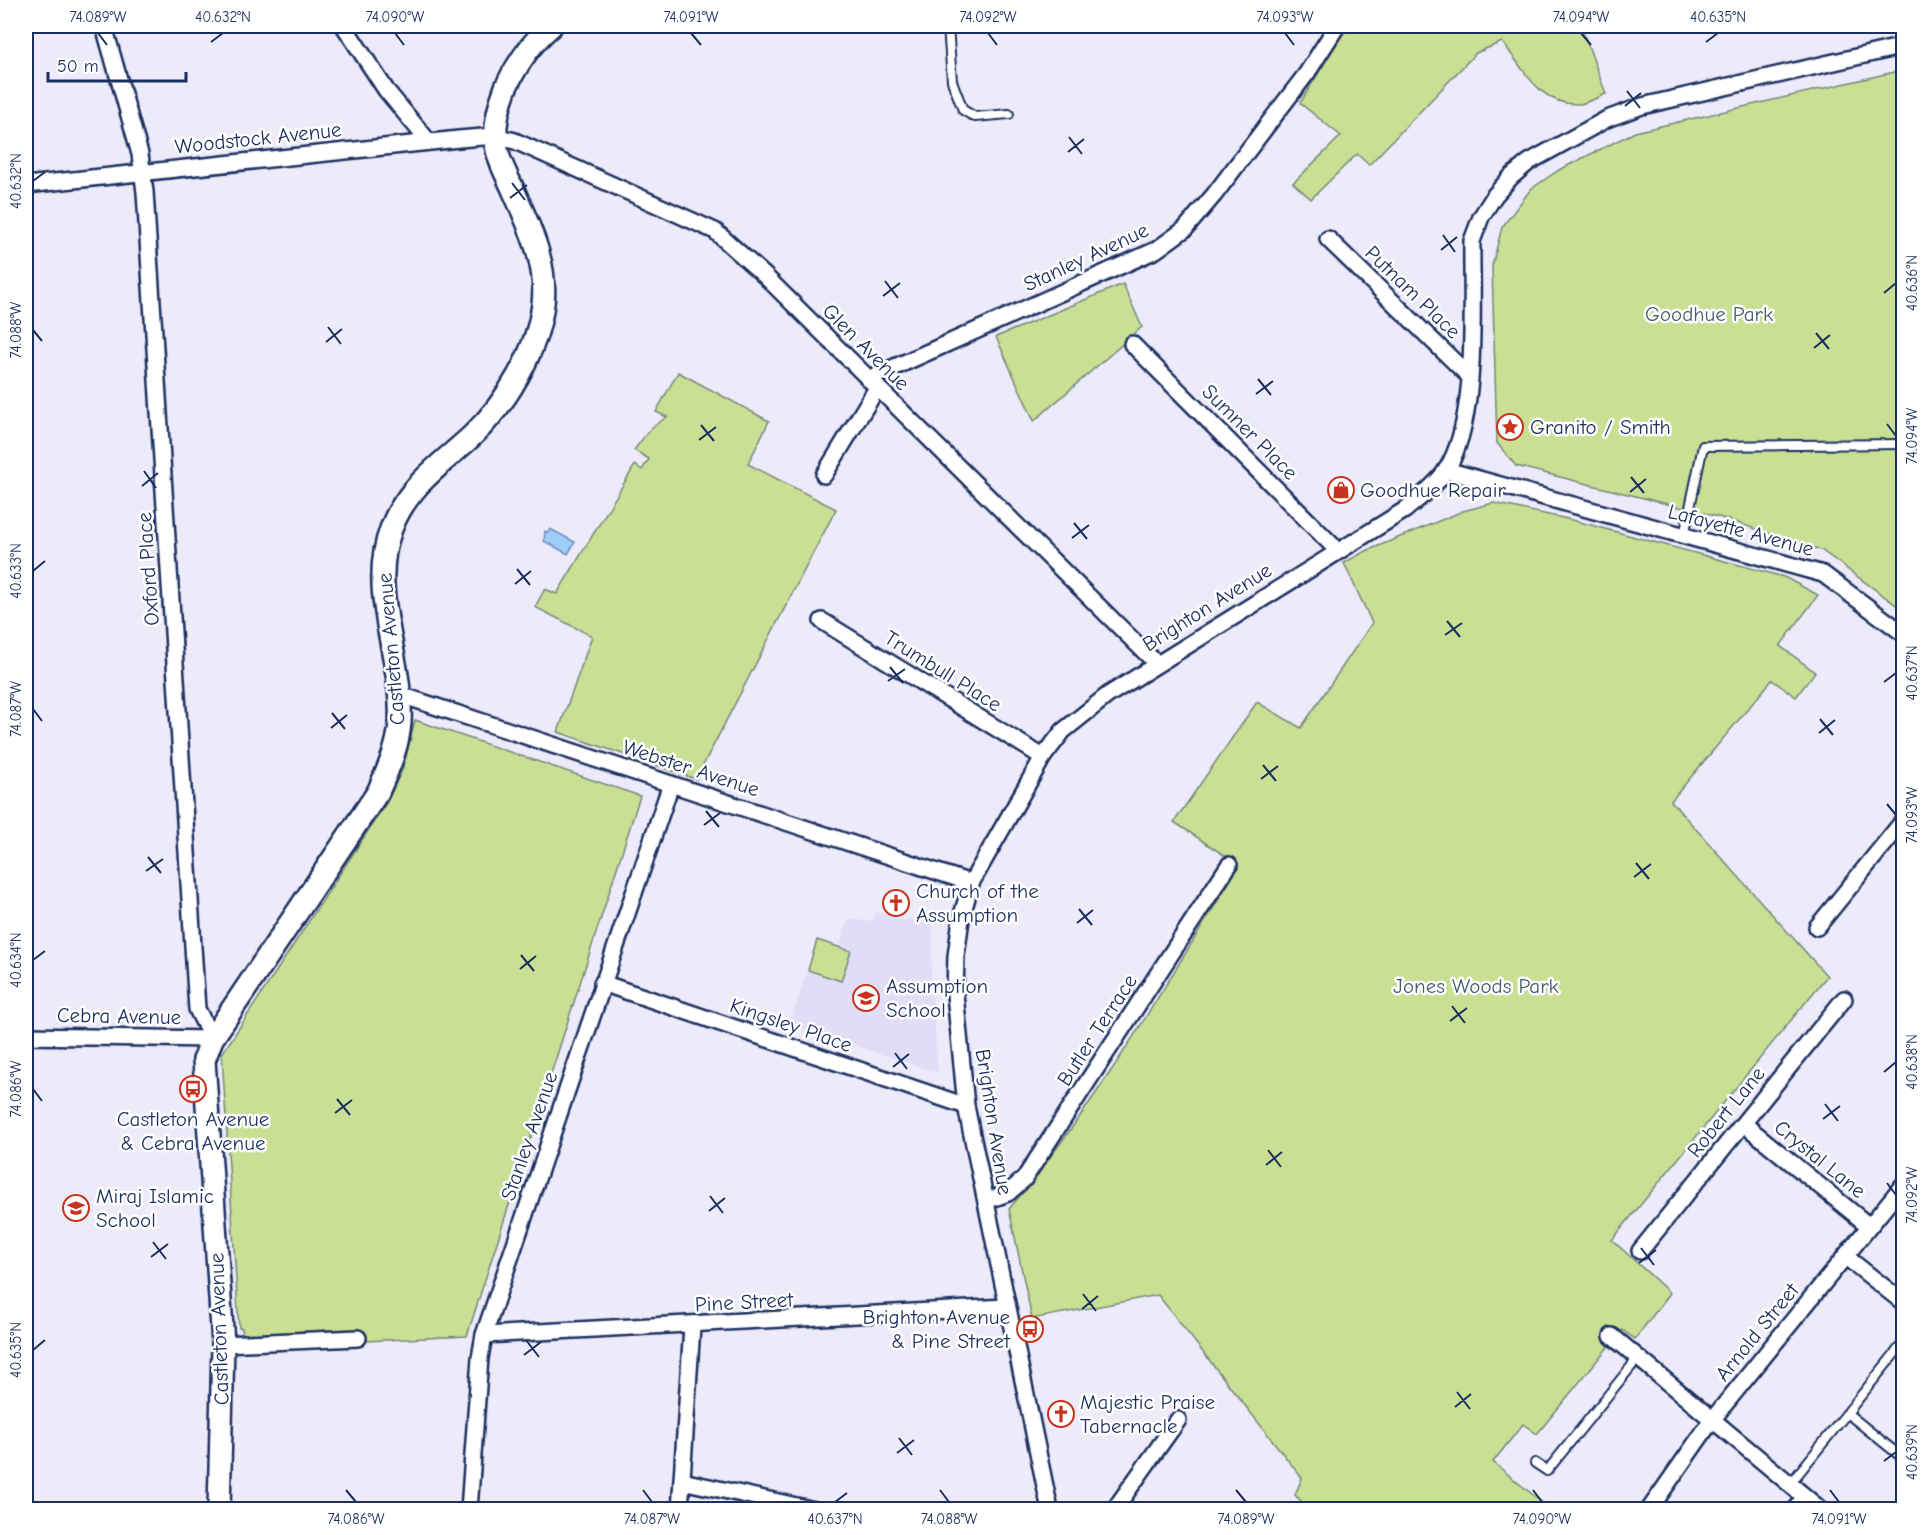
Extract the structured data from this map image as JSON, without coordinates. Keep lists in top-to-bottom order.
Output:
{
  "streets": {
    "street": [
      "Woodstock Avenue",
      "Stanley Avenue",
      "Putnam Place",
      "Glen Avenue",
      "Sumner Place",
      "Lafayette Avenue",
      "Oxford Place",
      "Brighton Avenue",
      "Castleton Avenue",
      "Trumbull Place",
      "Webster Avenue",
      "Cebra Avenue",
      "Kingsley Place",
      "Butler Terrace",
      "Robert Lane",
      "Crystal Lane",
      "Pine Street",
      "Arnold Street"
    ]
  },
  "crossings": [
    ["Woodstock Avenue", "Glen Avenue"],
    ["Woodstock Avenue", "Oxford Place"],
    ["Woodstock Avenue", "Castleton Avenue"],
    ["Stanley Avenue", "Glen Avenue"],
    ["Stanley Avenue", "Webster Avenue"],
    ["Stanley Avenue", "Kingsley Place"],
    ["Stanley Avenue", "Pine Street"],
    ["Putnam Place", "Brighton Avenue"],
    ["Glen Avenue", "Brighton Avenue"],
    ["Glen Avenue", "Castleton Avenue"],
    ["Sumner Place", "Brighton Avenue"],
    ["Lafayette Avenue", "Brighton Avenue"],
    ["Oxford Place", "Castleton Avenue"],
    ["Oxford Place", "Cebra Avenue"],
    ["Brighton Avenue", "Trumbull Place"],
    ["Brighton Avenue", "Webster Avenue"],
    ["Brighton Avenue", "Kingsley Place"],
    ["Brighton Avenue", "Butler Terrace"],
    ["Brighton Avenue", "Pine Street"],
    ["Castleton Avenue", "Webster Avenue"],
    ["Castleton Avenue", "Cebra Avenue"],
    ["Robert Lane", "Crystal Lane"],
    ["Crystal Lane", "Arnold Street"]
  ],
  "parks": ["Goodhue Park", "Jones Woods Park"],
  "places": {
    "place": ["Granito / Smith"],
    "shop": ["Goodhue Repair"],
    "church": ["Church of the Assumption", "Majestic Praise Tabernacle"],
    "school or university": ["Assumption School", "Miraj Islamic School"],
    "bus stop": ["Castleton Avenue & Cebra Avenue", "Brighton Avenue & Pine Street"]
  },
  "scale_bar": "50 m",
  "coordinates": [
    "74.089°W",
    "40.632°N",
    "74.090°W",
    "74.091°W",
    "74.092°W",
    "74.093°W",
    "74.094°W",
    "40.635°N",
    "40.636°N",
    "74.088°W",
    "40.633°N",
    "40.637°N",
    "74.087°W",
    "40.634°N",
    "40.638°N",
    "74.086°W",
    "40.639°N"
  ]
}
